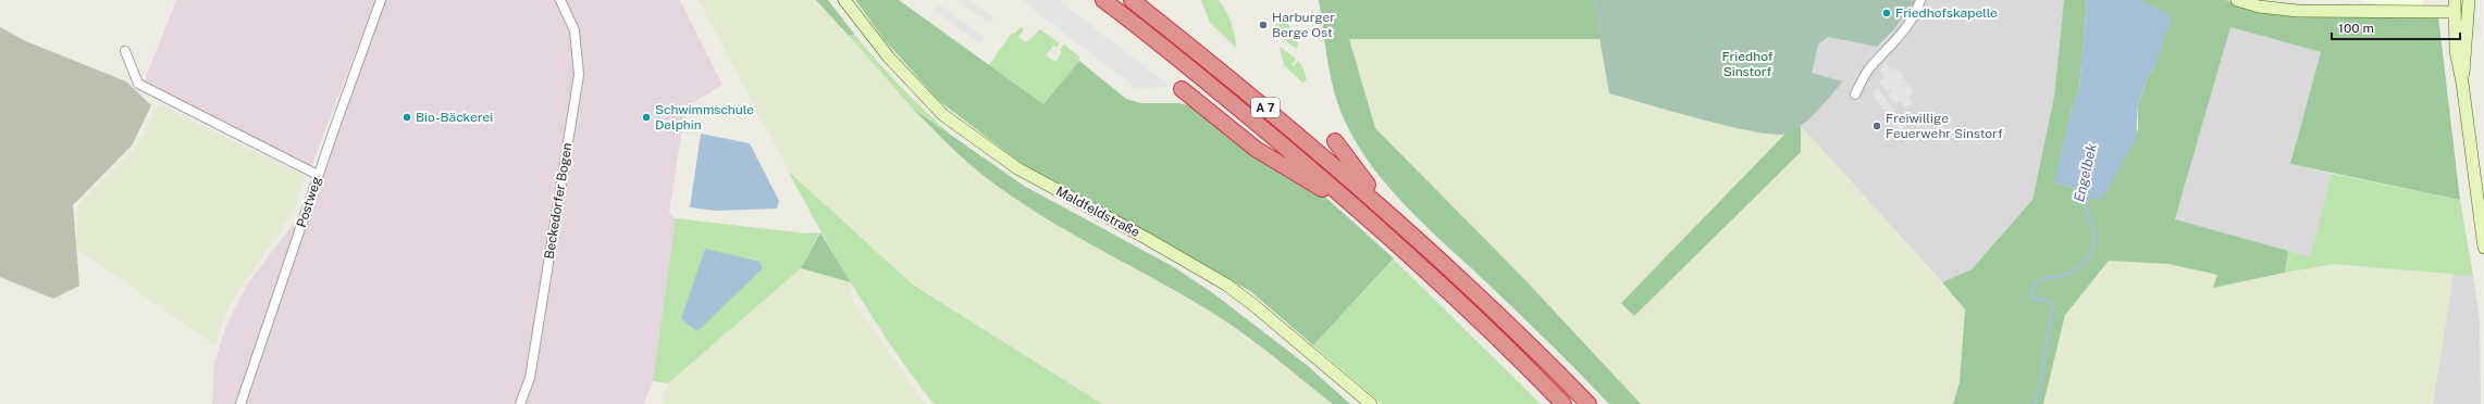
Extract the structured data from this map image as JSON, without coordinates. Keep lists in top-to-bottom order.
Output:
{
  "streets": {
    "highway": ["A 7"],
    "main road": ["Maldfeldstraße"],
    "street": ["Beckedorfer Bogen", "Postweg"]
  },
  "water": ["Engelbek"],
  "parks": ["Friedhof Sinstorf"],
  "places": [
    "Friedhofskapelle",
    "Harburger Berge Ost",
    "Bio-Bäckerei",
    "Schwimmschule Delphin",
    "Freiwillige Feuerwehr Sinstorf"
  ],
  "scale_bar": "100 m"
}
